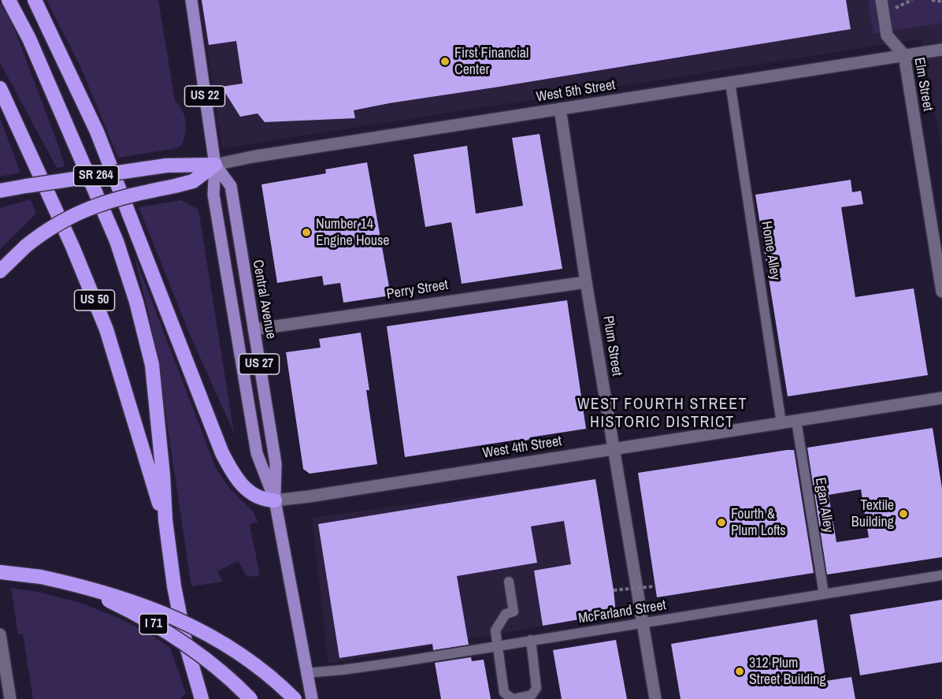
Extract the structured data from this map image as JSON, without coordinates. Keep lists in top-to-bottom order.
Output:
{
  "streets": {
    "highway": ["SR 264", "US 50", "I 71"],
    "main road": ["US 22", "Central Avenue", "US 27"],
    "street": [
      "Elm Street",
      "West 5th Street",
      "Perry Street",
      "Plum Street",
      "West 4th Street"
    ],
    "lane": ["Home Alley", "Egan Alley", "McFarland Street"]
  },
  "crossings": [
    ["Elm Street", "West 5th Street"],
    ["West 5th Street", "SR 264"],
    ["West 5th Street", "Home Alley"],
    ["West 5th Street", "Central Avenue"],
    ["West 5th Street", "Plum Street"],
    ["SR 264", "Central Avenue"],
    ["Home Alley", "West 4th Street"],
    ["Perry Street", "Central Avenue"],
    ["Perry Street", "Plum Street"],
    ["Central Avenue", "West 4th Street"],
    ["Central Avenue", "McFarland Street"],
    ["Plum Street", "West 4th Street"],
    ["Plum Street", "McFarland Street"],
    ["West 4th Street", "Egan Alley"],
    ["Egan Alley", "McFarland Street"]
  ],
  "districts": ["WEST FOURTH STREET HISTORIC DISTRICT"],
  "places": [
    "First Financial Center",
    "Number 14 Engine House",
    "Textile Building",
    "Fourth & Plum Lofts",
    "312 Plum Street Building"
  ]
}
